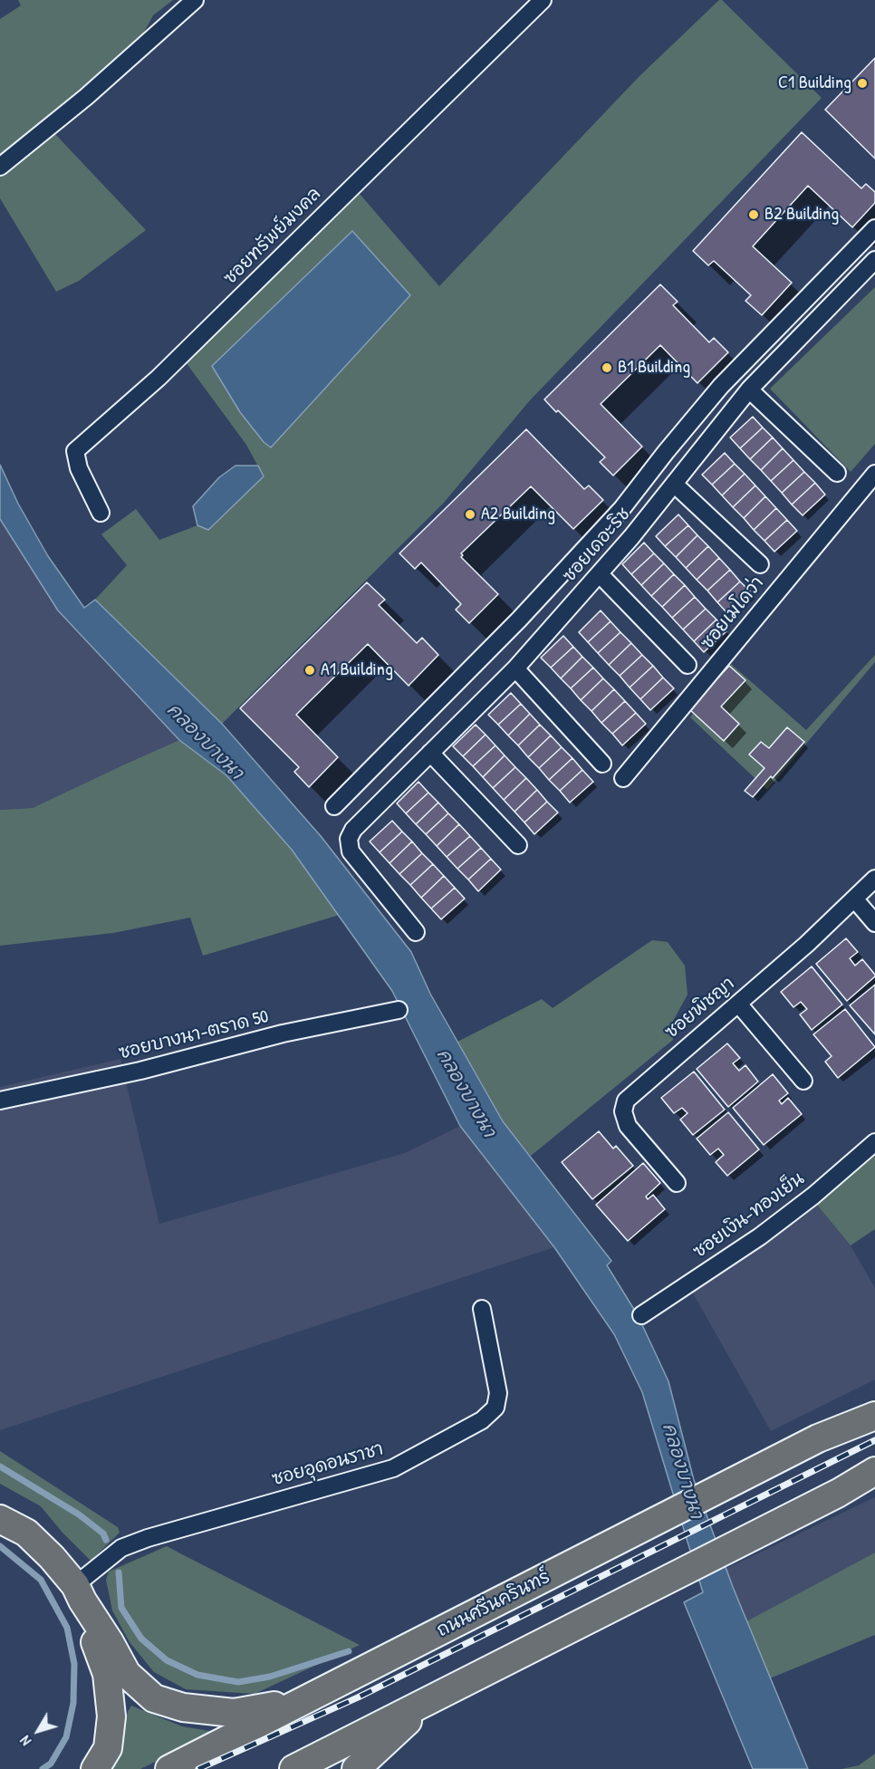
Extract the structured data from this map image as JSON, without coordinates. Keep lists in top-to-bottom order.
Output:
{
  "streets": {
    "main road": ["ถนนศรีนครินทร์"],
    "street": [
      "ซอยทรัพย์มงคล",
      "ซอยเดอะริช",
      "ซอยเมโดว่า",
      "ซอยพิชญา",
      "ซอยบางนา-ตราด 50",
      "ซอยเงิน-ทองเย็น",
      "ซอยอุดอนราชา"
    ]
  },
  "water": ["คลองบางนา"],
  "places": [
    "C1 Building",
    "B2 Building",
    "B1 Building",
    "A2 Building",
    "A1 Building"
  ],
  "north": "bottom left"
}
